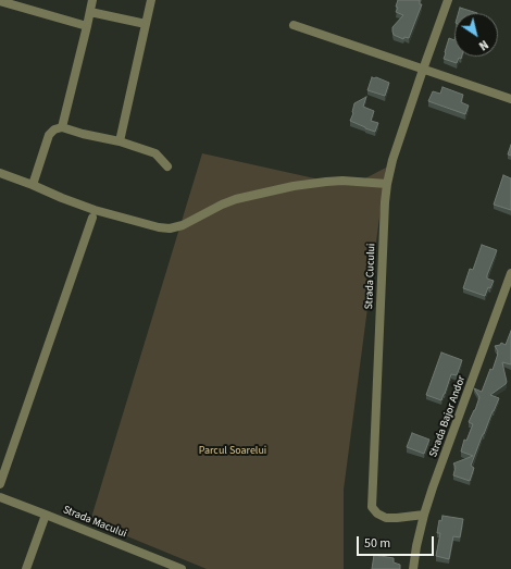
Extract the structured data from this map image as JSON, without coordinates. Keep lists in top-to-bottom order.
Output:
{
  "streets": {
    "street": ["Strada Cucului", "Strada Bajor Andor", "Strada Macului"]
  },
  "crossings": [
    ["Strada Cucului", "Strada Bajor Andor"]
  ],
  "parks": ["Parcul Soarelui"],
  "scale_bar": "50 m",
  "north": "bottom right"
}
